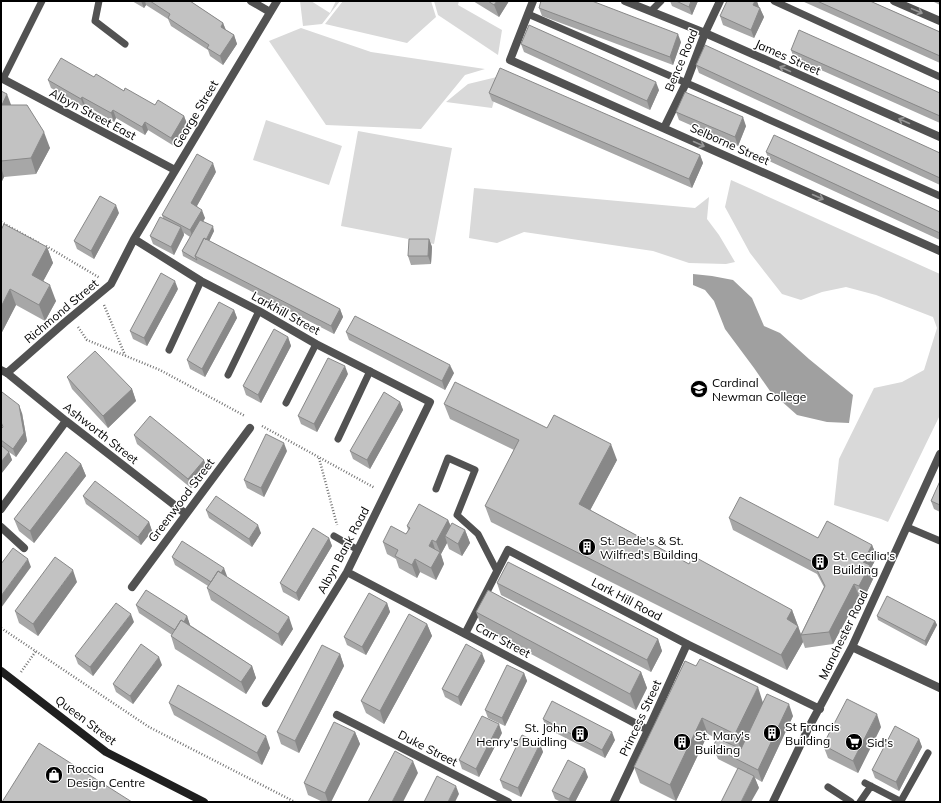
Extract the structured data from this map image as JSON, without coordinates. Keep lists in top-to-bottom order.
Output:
{
  "streets": {
    "street": [
      "James Street",
      "Bence Road",
      "Albyn Street East",
      "George Street",
      "Selborne Street",
      "Richmond Street",
      "Larkhill Street",
      "Ashworth Street",
      "Greenwood Street",
      "Albyn Bank Road",
      "Lark Hill Road",
      "Manchester Road",
      "Carr Street",
      "Princess Street",
      "Queen Street",
      "Duke Street"
    ]
  },
  "crossings": [
    ["James Street", "Bence Road"],
    ["Bence Road", "Selborne Street"],
    ["Albyn Street East", "George Street"],
    ["George Street", "Richmond Street"],
    ["George Street", "Larkhill Street"],
    ["Richmond Street", "Larkhill Street"],
    ["Richmond Street", "Ashworth Street"],
    ["Larkhill Street", "Albyn Bank Road"],
    ["Ashworth Street", "Greenwood Street"],
    ["Albyn Bank Road", "Carr Street"],
    ["Lark Hill Road", "Manchester Road"],
    ["Lark Hill Road", "Carr Street"],
    ["Lark Hill Road", "Princess Street"],
    ["Carr Street", "Princess Street"]
  ],
  "one_way": ["James Street", "Selborne Street"],
  "places": {
    "school or university": ["Cardinal Newman College"],
    "building": [
      "St. Bede's & St. Wilfred's Building",
      "St. Cecilia's Building",
      "St Francis Building",
      "St. John Henry's Buidling",
      "St. Mary's Building"
    ],
    "supermarket": ["Sid's"],
    "shop": ["Roccia Design Centre"]
  }
}
